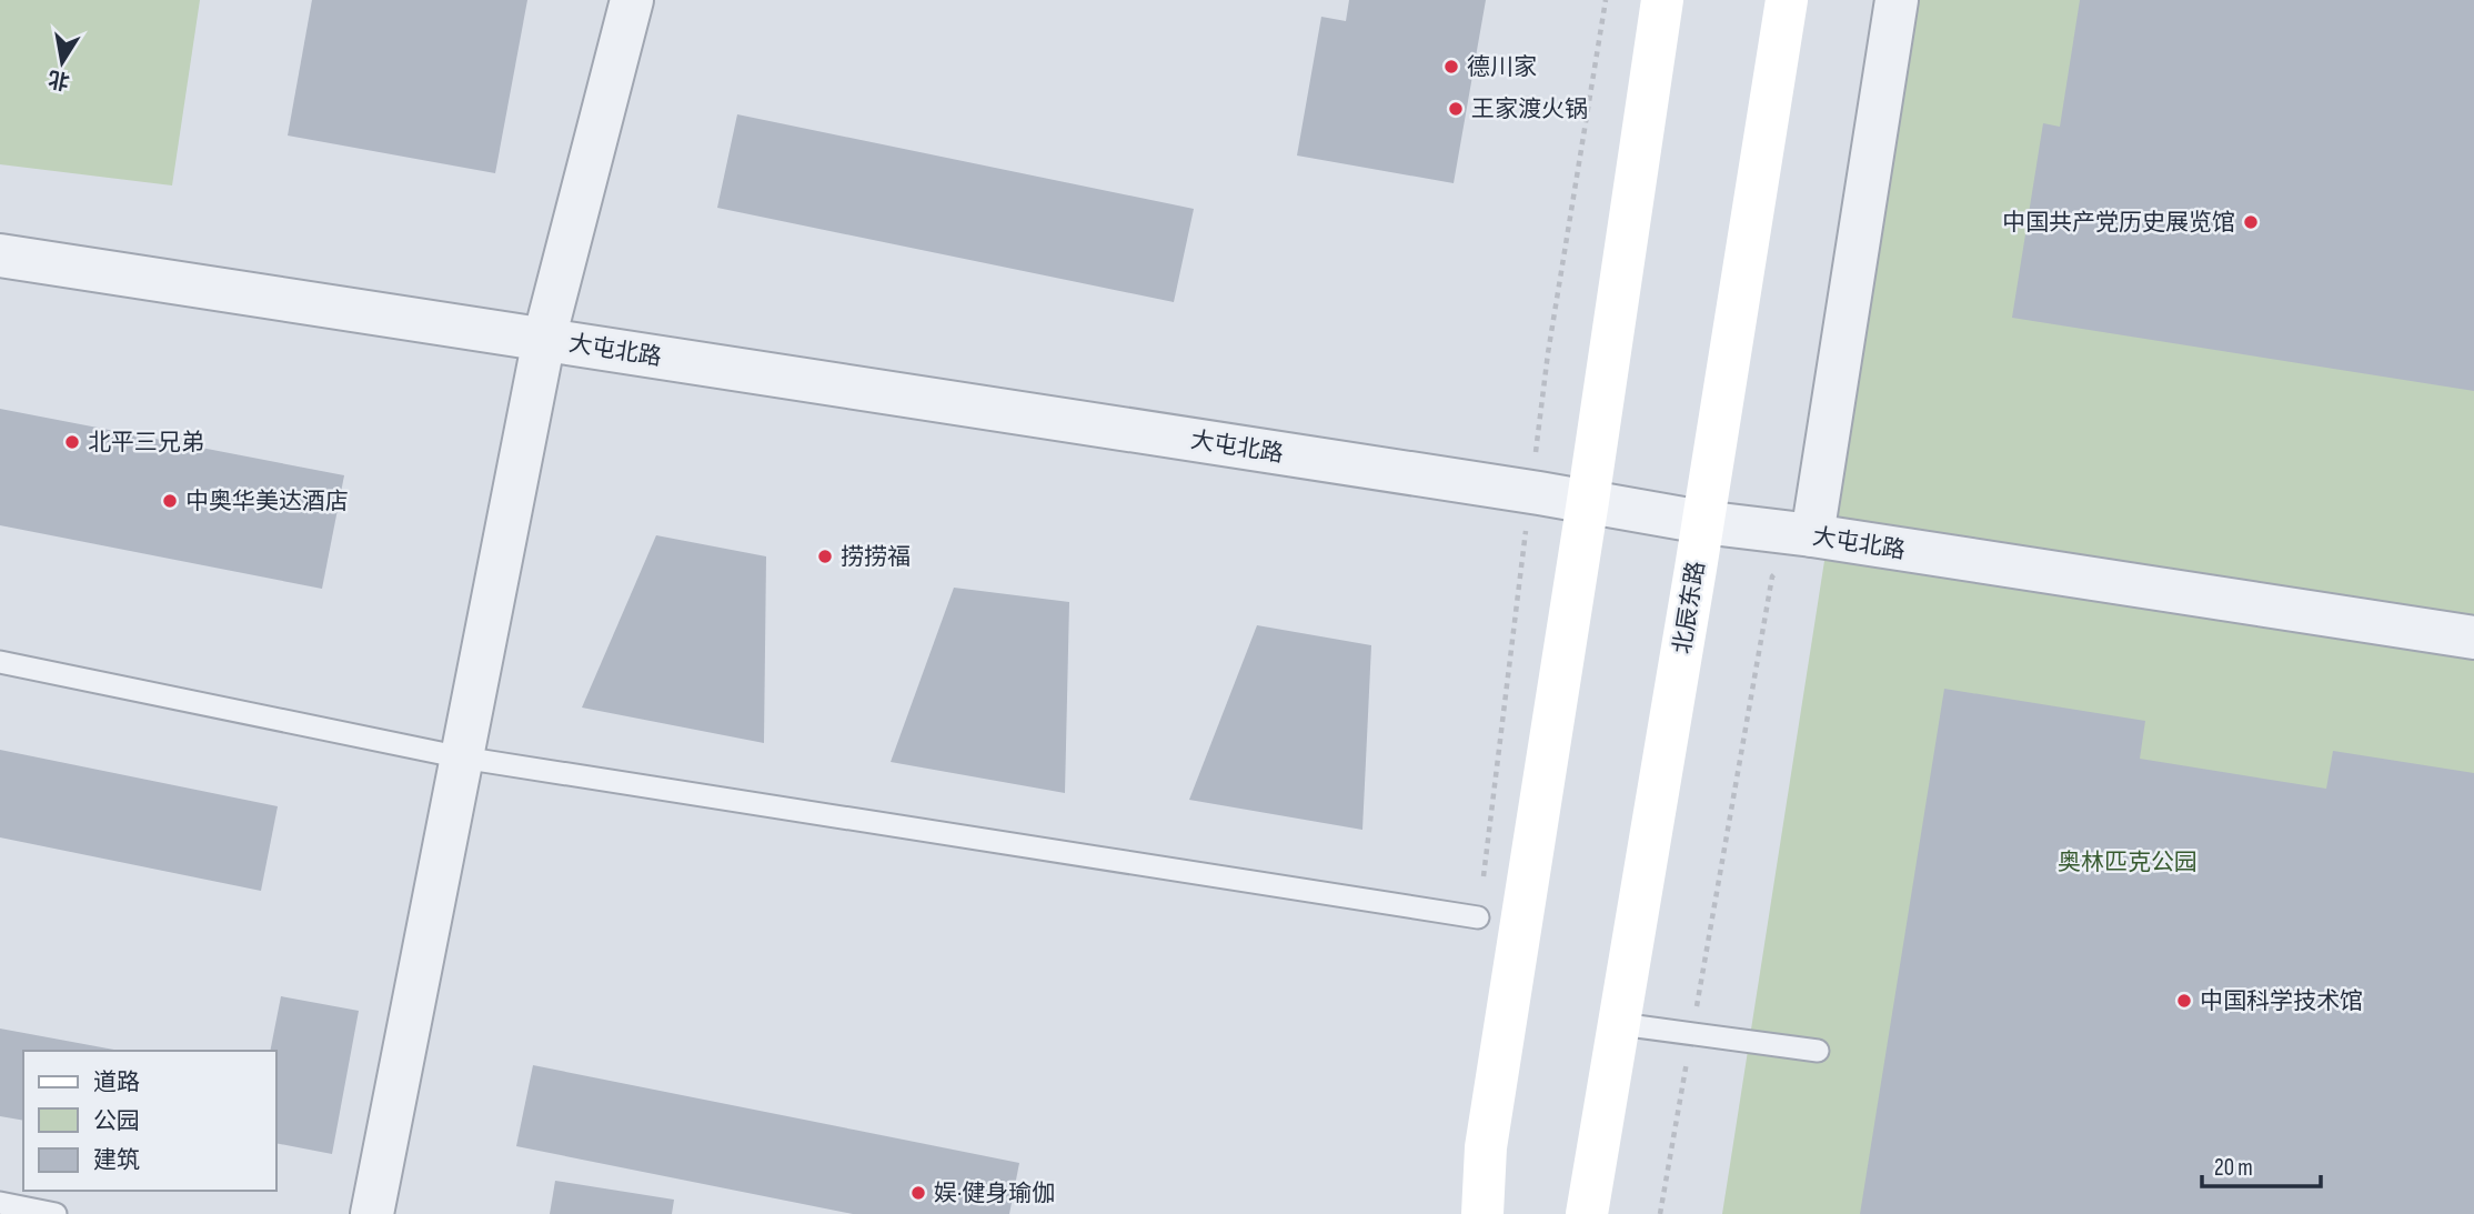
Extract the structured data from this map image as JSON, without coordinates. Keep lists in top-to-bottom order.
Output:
{
  "streets": {
    "main road": ["北辰东路"],
    "street": ["大屯北路"]
  },
  "crossings": [
    ["大屯北路", "北辰东路"]
  ],
  "parks": ["奥林匹克公园"],
  "places": [
    "德川家",
    "王家渡火锅",
    "中国共产党历史展览馆",
    "北平三兄弟",
    "中奥华美达酒店",
    "捞捞福",
    "中国科学技术馆",
    "娱·健身瑜伽"
  ],
  "legend": ["道路", "公园", "建筑"],
  "scale_bar": "20 m",
  "north": "bottom"
}
